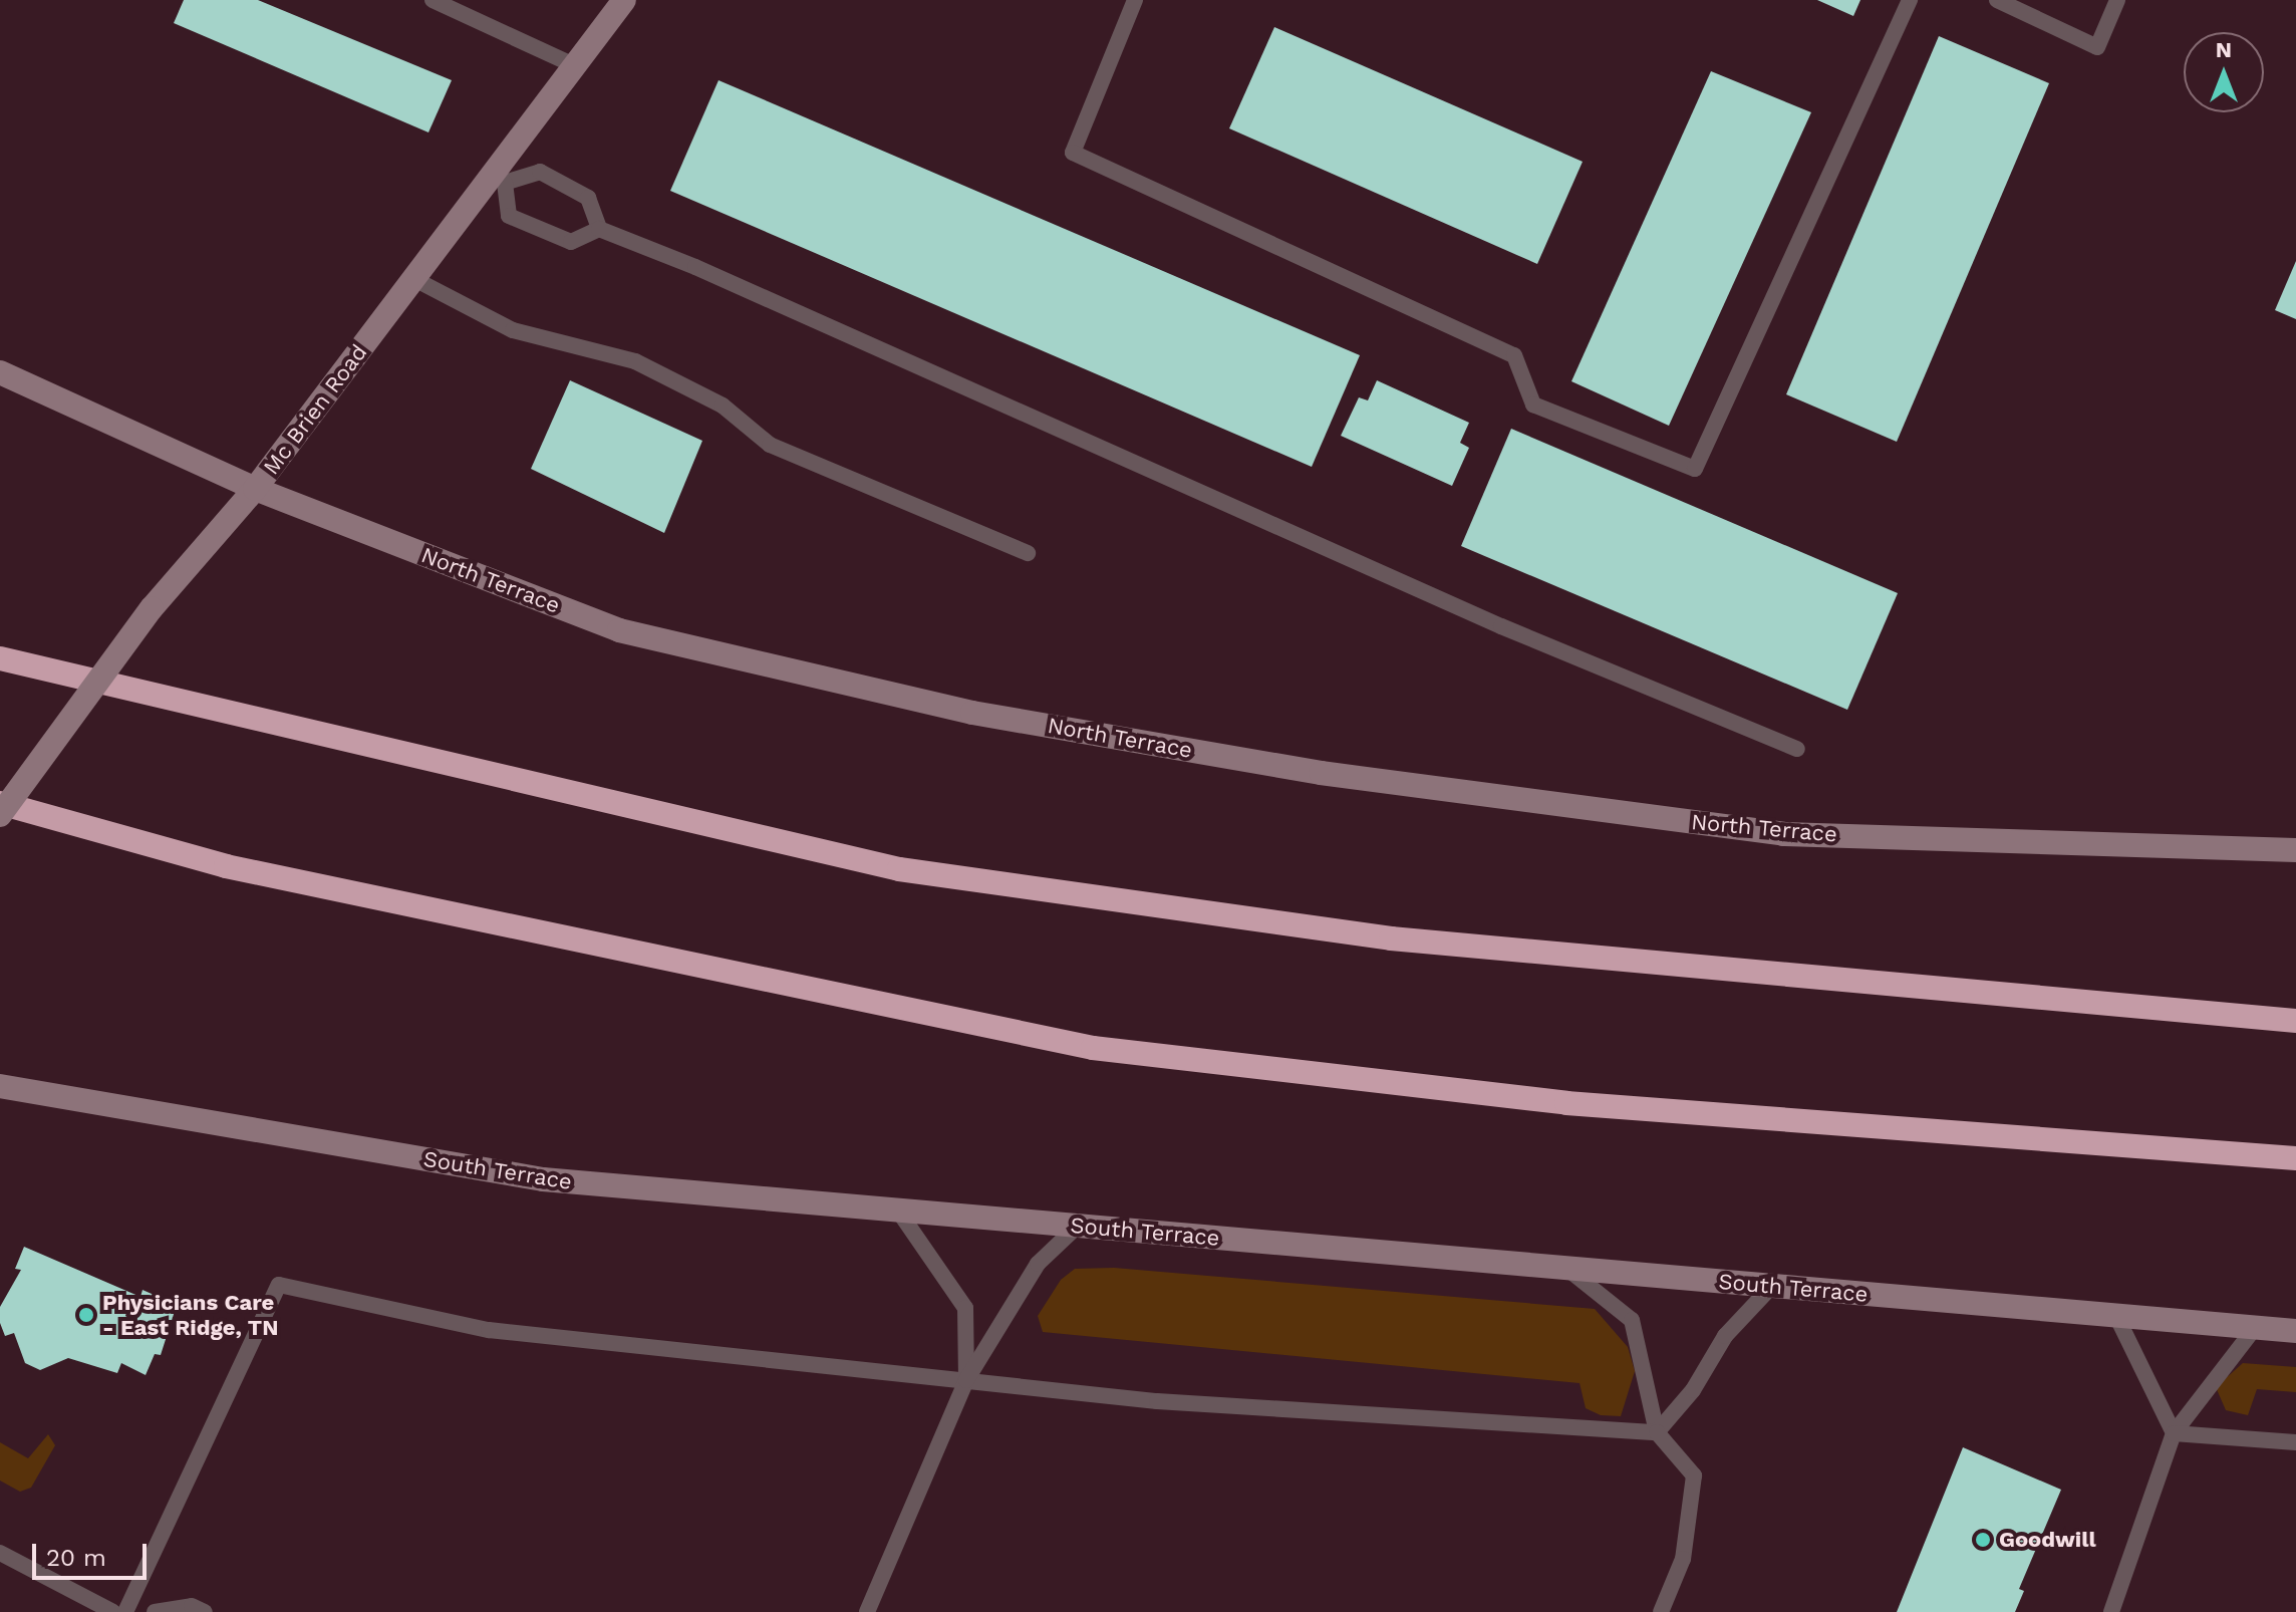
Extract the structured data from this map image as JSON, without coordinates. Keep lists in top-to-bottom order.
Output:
{
  "streets": {
    "street": ["Mc Brien Road", "North Terrace", "South Terrace"]
  },
  "crossings": [
    ["Mc Brien Road", "North Terrace"]
  ],
  "places": ["Physicians Care - East Ridge, TN", "Goodwill"],
  "scale_bar": "20 m",
  "north": "top"
}
